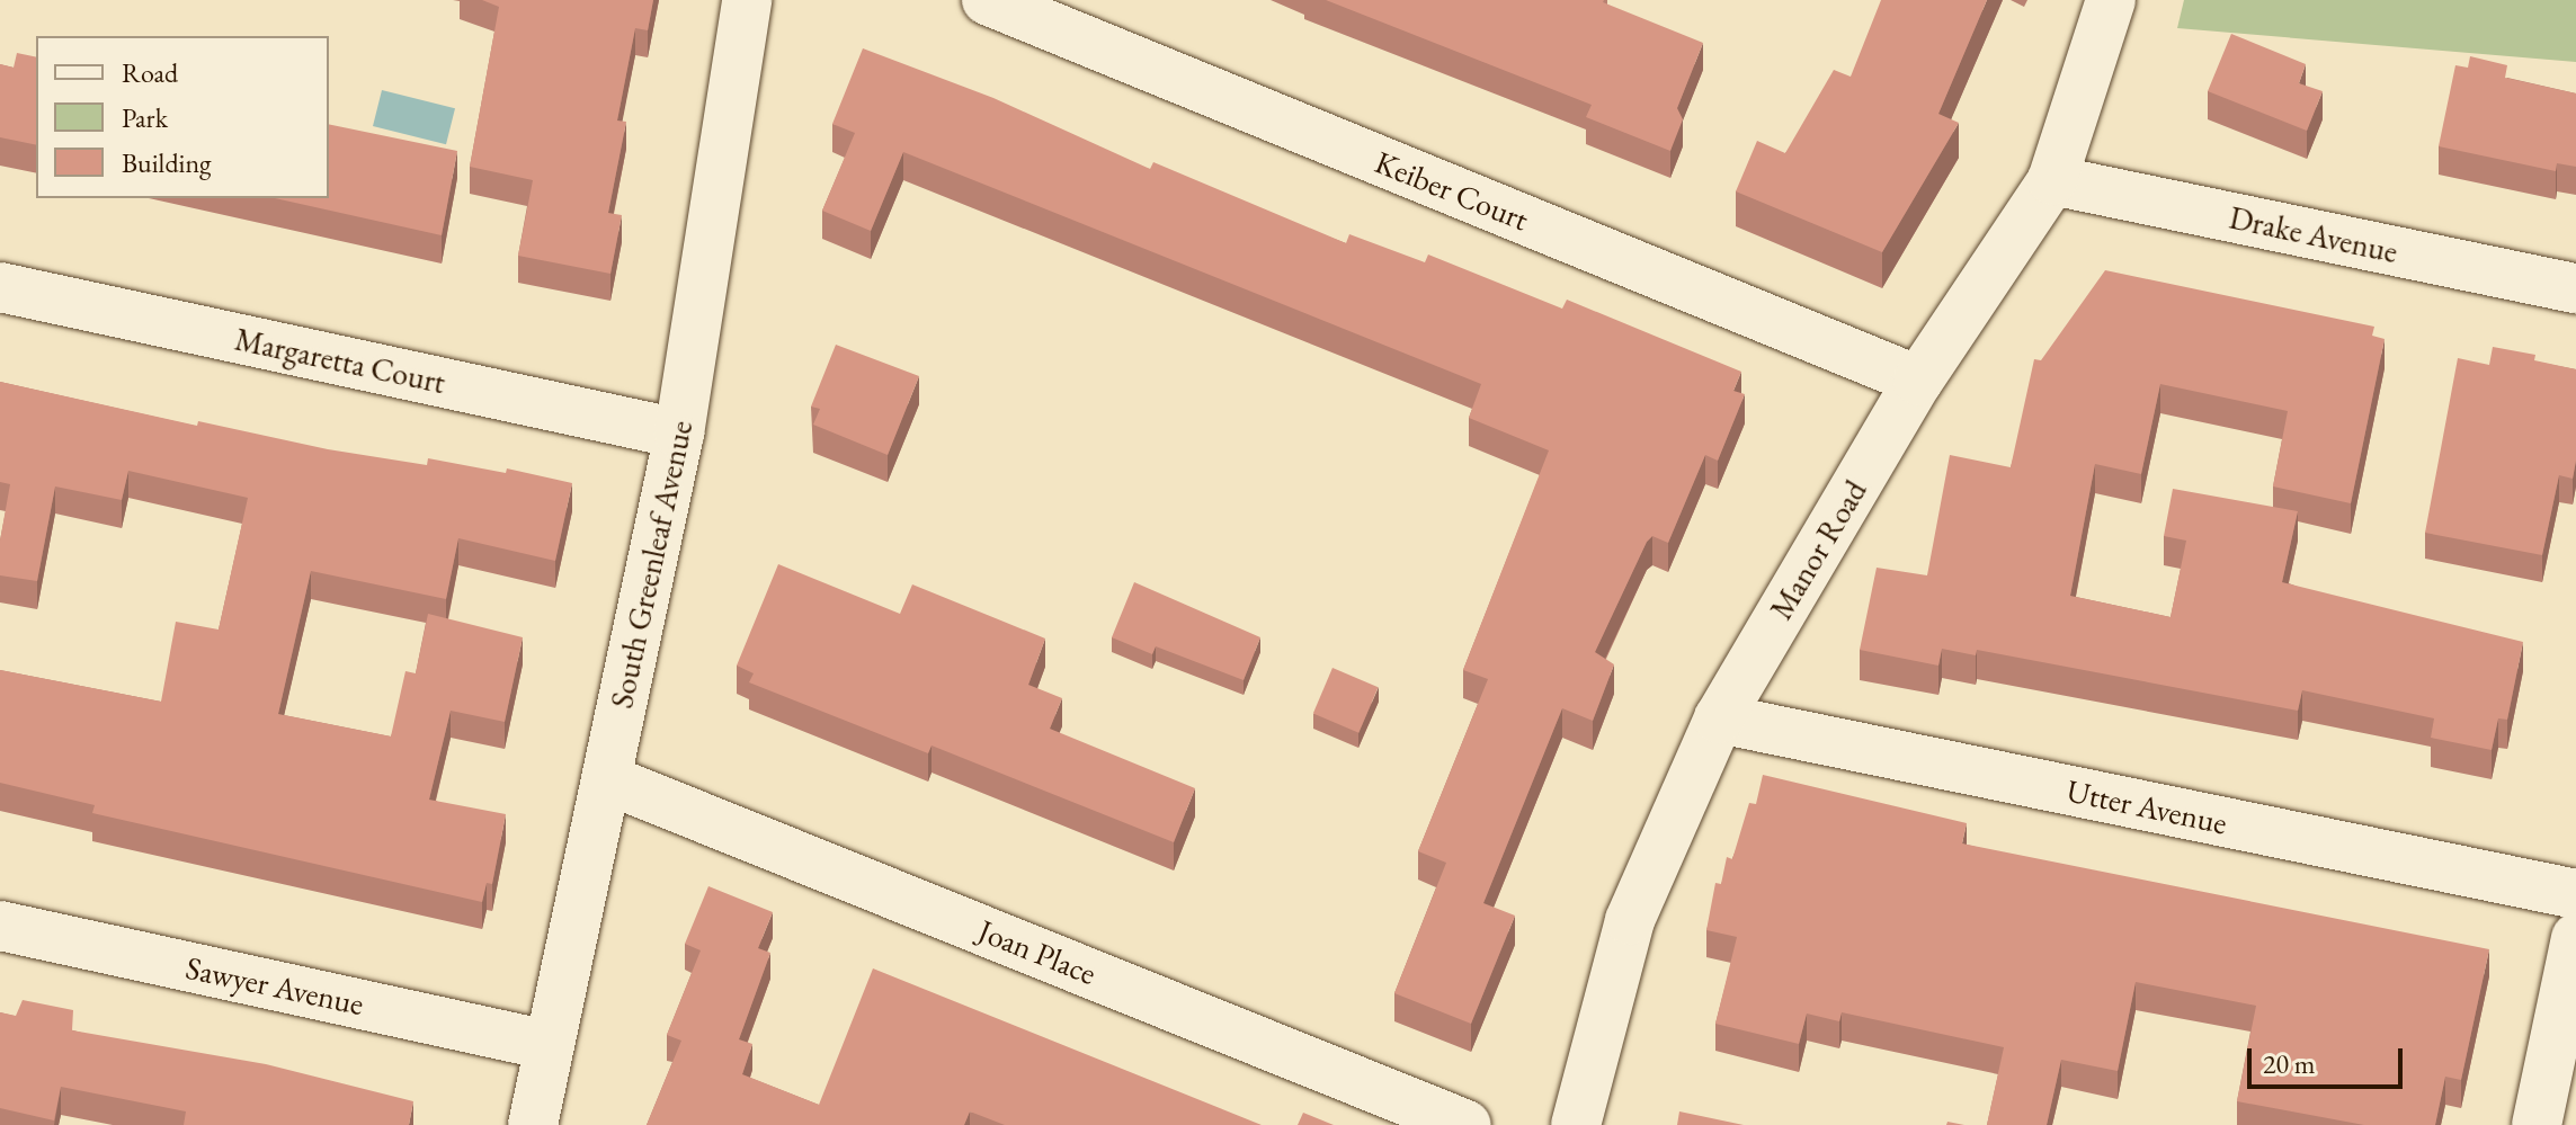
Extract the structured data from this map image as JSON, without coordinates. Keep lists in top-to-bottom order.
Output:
{
  "streets": {
    "street": [
      "Keiber Court",
      "Drake Avenue",
      "Margaretta Court",
      "Manor Road",
      "South Greenleaf Avenue",
      "Utter Avenue",
      "Joan Place",
      "Sawyer Avenue"
    ]
  },
  "crossings": [
    ["Keiber Court", "Manor Road"],
    ["Drake Avenue", "Manor Road"],
    ["Margaretta Court", "South Greenleaf Avenue"],
    ["Manor Road", "Utter Avenue"],
    ["South Greenleaf Avenue", "Joan Place"],
    ["South Greenleaf Avenue", "Sawyer Avenue"]
  ],
  "legend": ["Road", "Park", "Building"],
  "scale_bar": "20 m"
}
